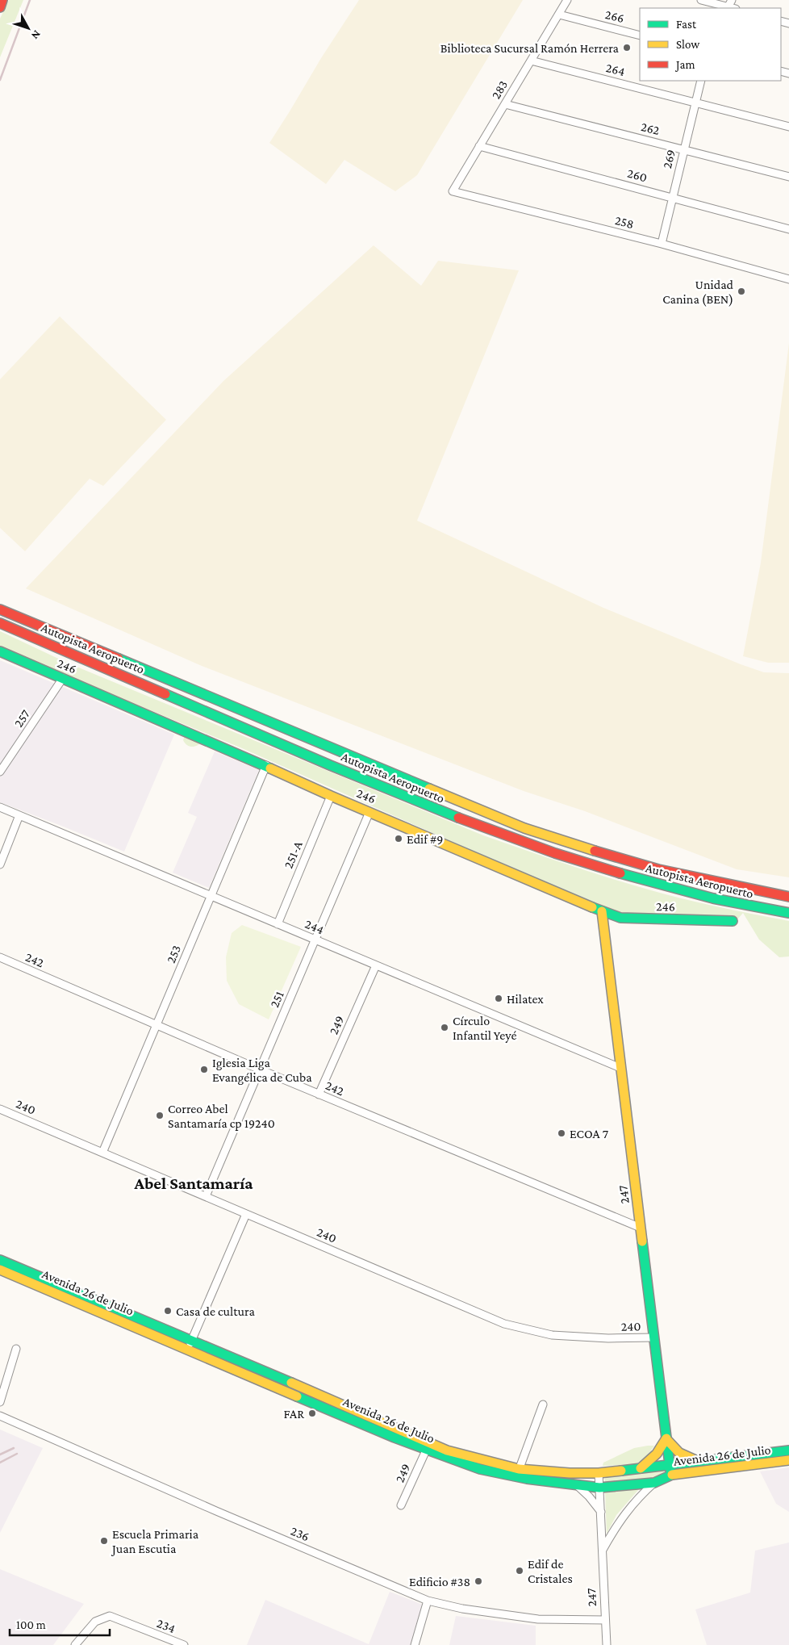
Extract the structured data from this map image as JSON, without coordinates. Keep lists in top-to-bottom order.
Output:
{
  "streets": {
    "main road": [
      "Autopista Aeropuerto",
      "246",
      "247",
      "Avenida 26 de Julio"
    ],
    "street": [
      "266",
      "264",
      "283",
      "262",
      "269",
      "260",
      "258",
      "257",
      "251-A",
      "244",
      "253",
      "242",
      "251",
      "249",
      "240",
      "236",
      "234"
    ]
  },
  "crossings": [
    ["266", "283"],
    ["264", "283"],
    ["264", "269"],
    ["283", "262"],
    ["283", "260"],
    ["283", "258"],
    ["262", "269"],
    ["269", "260"],
    ["269", "258"],
    ["246", "257"],
    ["246", "251-A"],
    ["246", "253"],
    ["246", "251"],
    ["246", "247"],
    ["251-A", "244"],
    ["244", "253"],
    ["244", "251"],
    ["244", "249"],
    ["244", "247"],
    ["253", "242"],
    ["253", "240"],
    ["242", "251"],
    ["242", "249"],
    ["242", "247"],
    ["251", "240"],
    ["249", "Avenida 26 de Julio"],
    ["240", "247"],
    ["247", "Avenida 26 de Julio"],
    ["247", "236"]
  ],
  "districts": ["Abel Santamaría"],
  "places": [
    "Biblioteca Sucursal Ramón Herrera",
    "Unidad Canina (BEN)",
    "Edif #9",
    "Hilatex",
    "Círculo Infantil Yeyé",
    "Iglesia Liga Evangélica de Cuba",
    "Correo Abel Santamaría cp 19240",
    "ECOA 7",
    "Casa de cultura",
    "FAR",
    "Escuela Primaria Juan Escutia",
    "Edif de Cristales",
    "Edificio #38"
  ],
  "legend": ["Fast", "Slow", "Jam"],
  "scale_bar": "100 m",
  "north": "bottom right"
}
